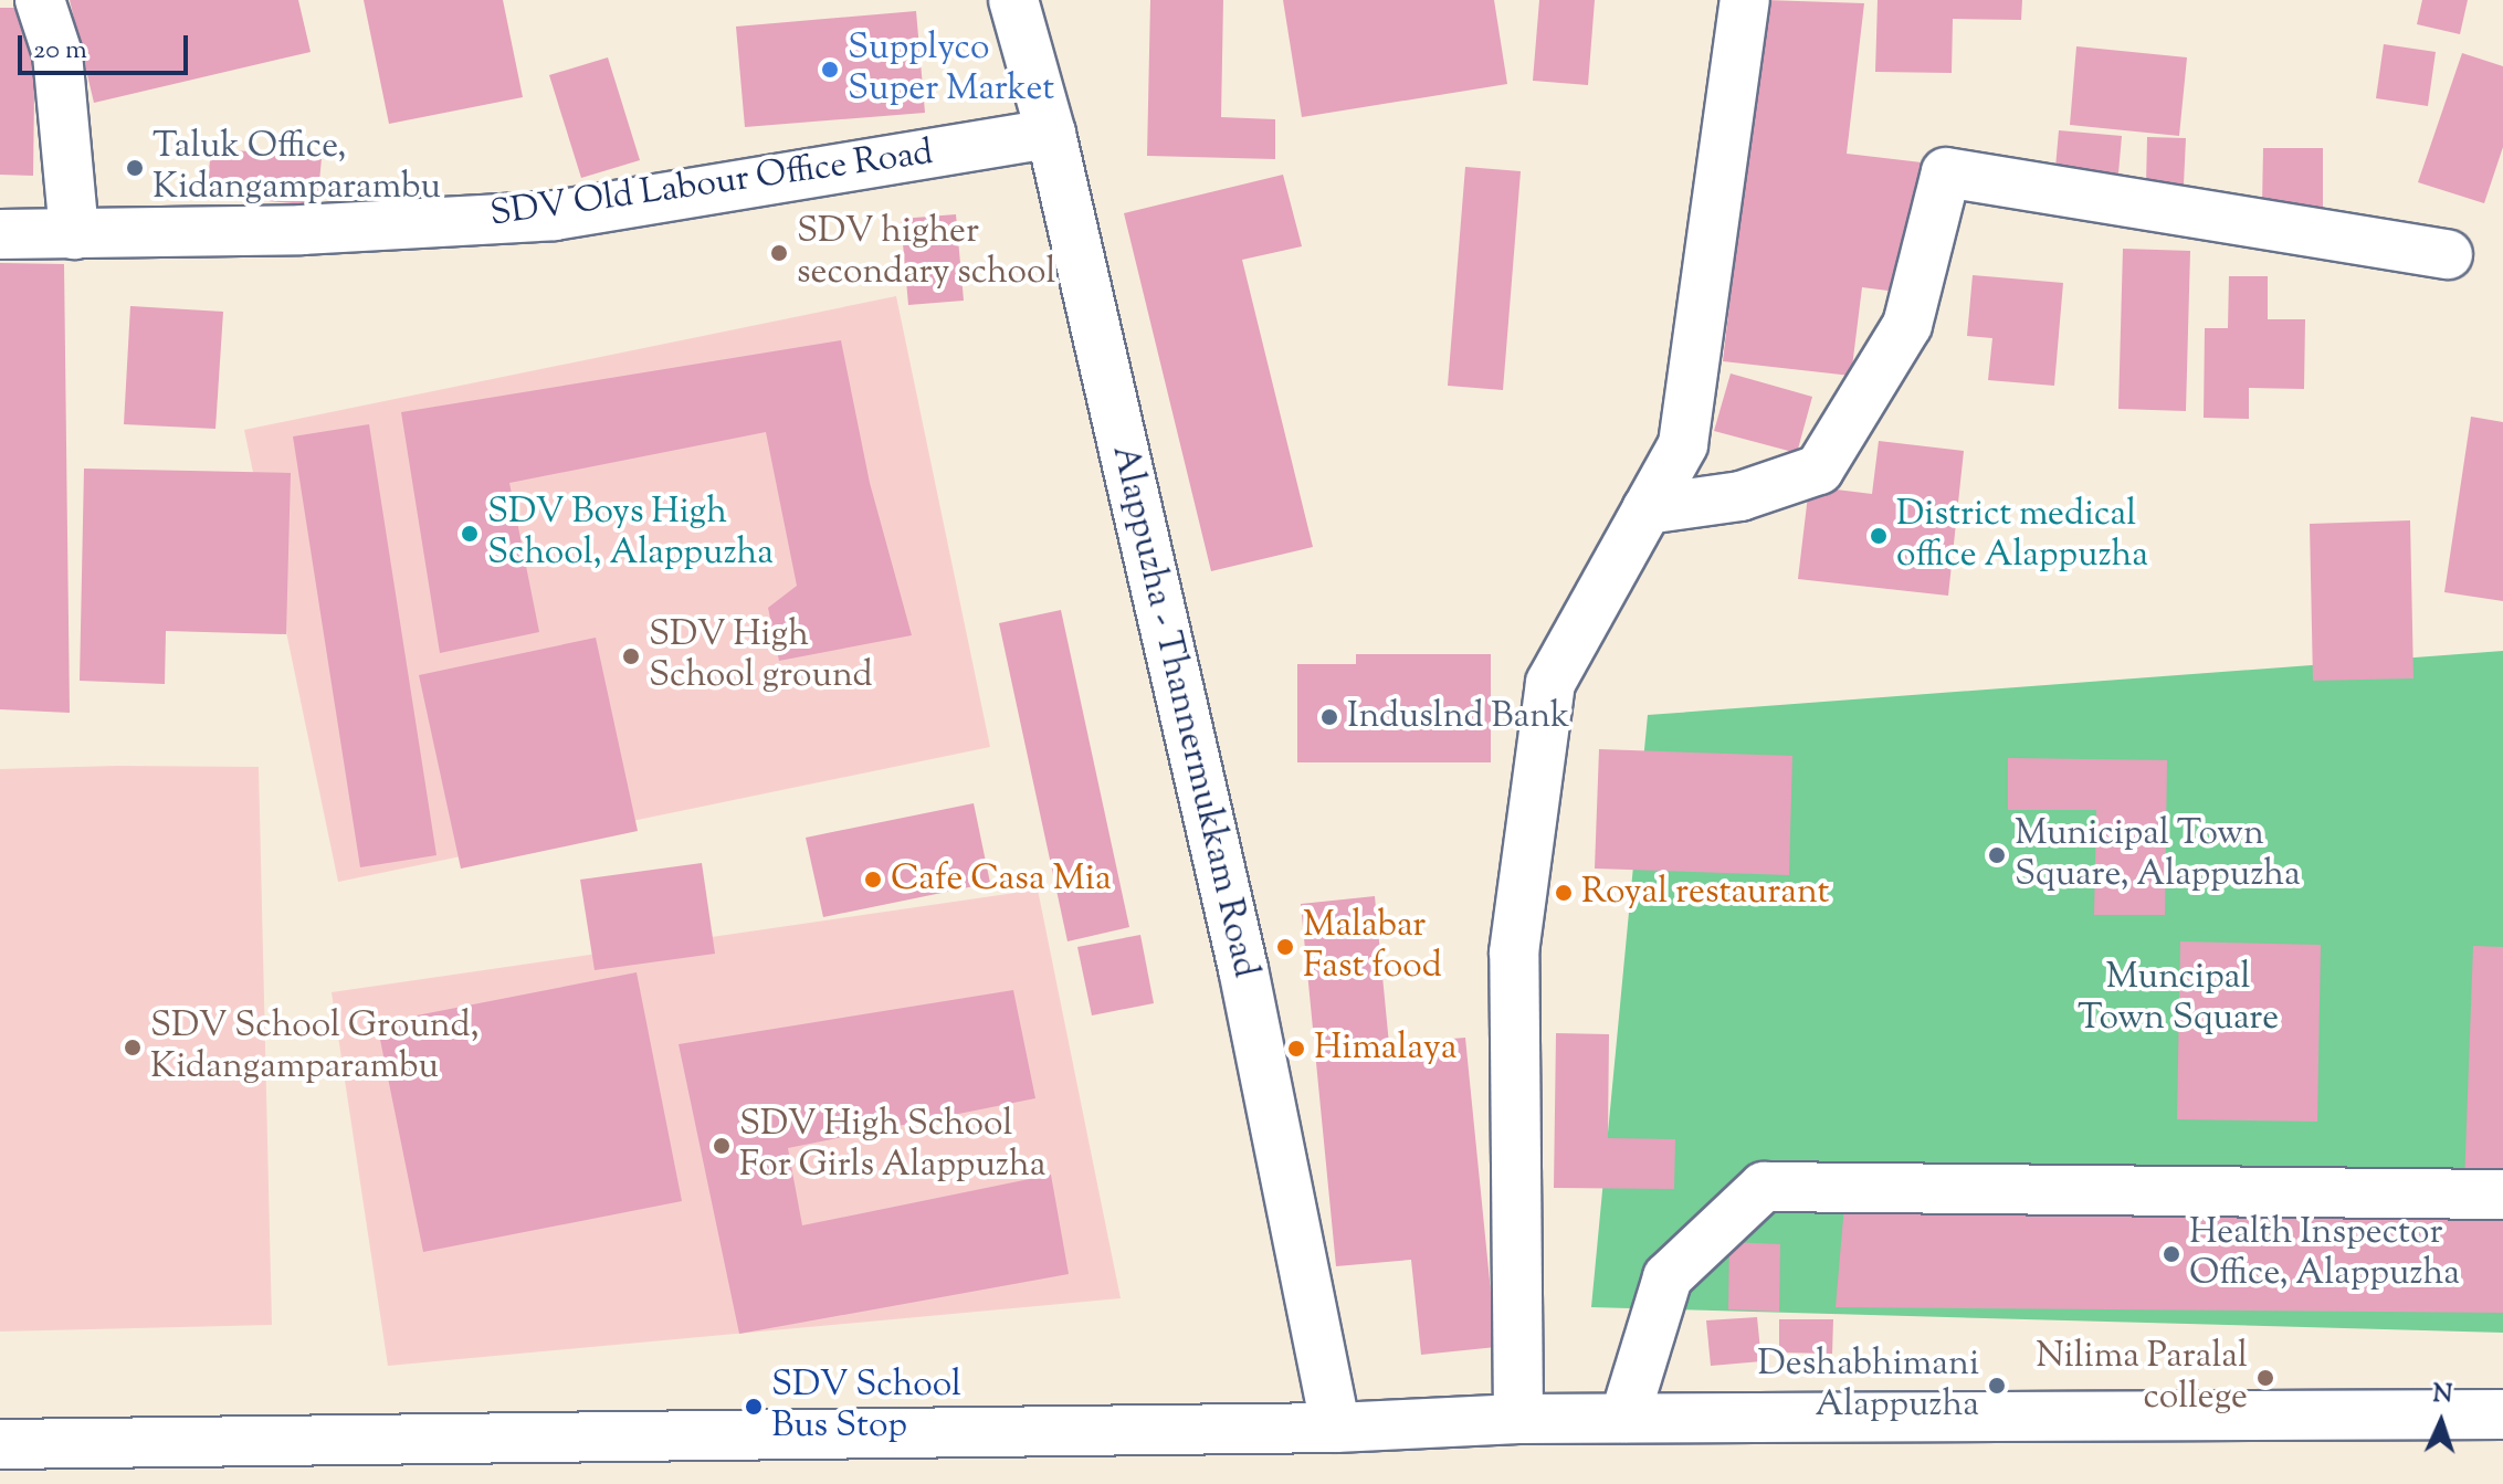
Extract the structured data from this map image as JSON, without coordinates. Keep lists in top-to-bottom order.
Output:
{
  "streets": {
    "street": ["SDV Old Labour Office Road", "Alappuzha - Thannermukkam Road"]
  },
  "crossings": [
    ["SDV Old Labour Office Road", "Alappuzha - Thannermukkam Road"]
  ],
  "parks": ["Muncipal Town Square"],
  "places": [
    "Supplyco Super Market",
    "Taluk Office, Kidangamparambu",
    "SDV higher secondary school",
    "SDV Boys High School, Alappuzha",
    "District medical office Alappuzha",
    "SDV High School ground",
    "Induslnd Bank",
    "Municipal Town Square, Alappuzha",
    "Cafe Casa Mia",
    "Royal restaurant",
    "Malabar Fast food",
    "SDV School Ground, Kidangamparambu",
    "Himalaya",
    "SDV High School For Girls Alappuzha",
    "Health Inspector Office, Alappuzha",
    "Nilima Paralal college",
    "Deshabhimani Alappuzha",
    "SDV School Bus Stop"
  ],
  "scale_bar": "20 m",
  "north": "top"
}
